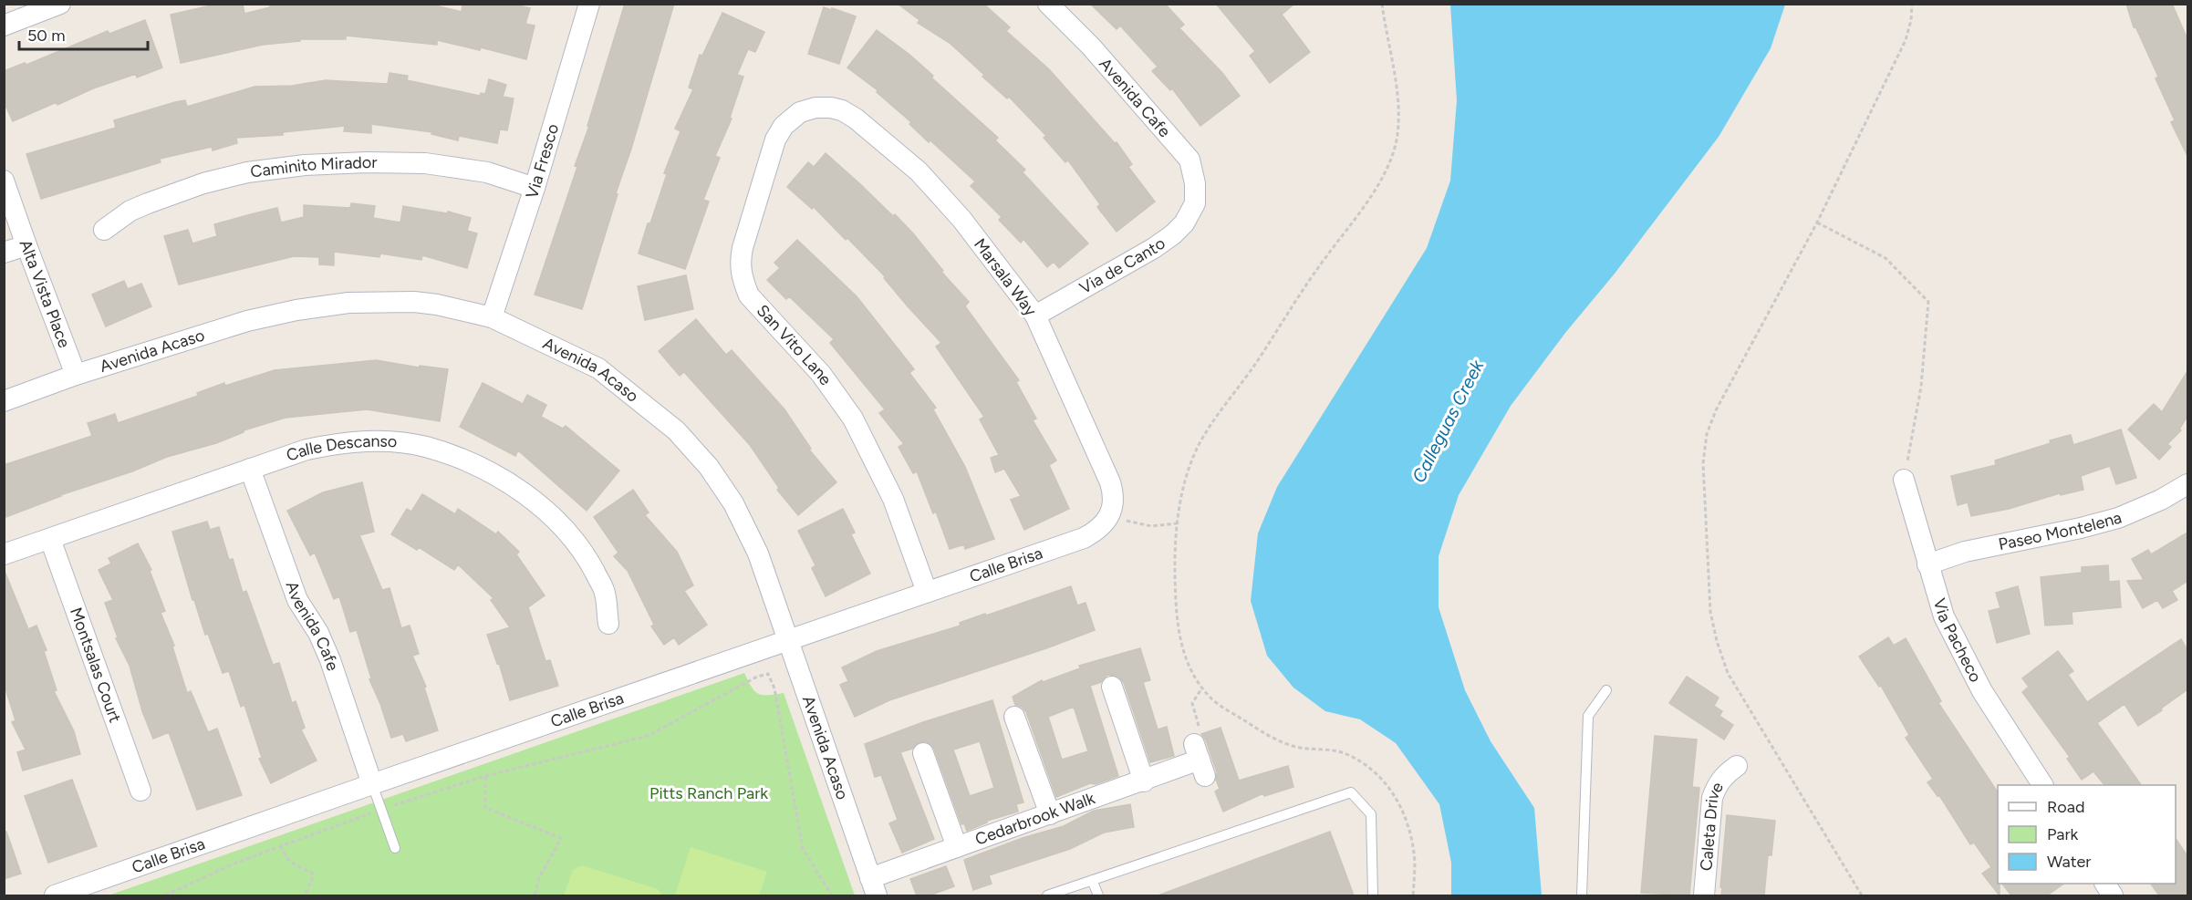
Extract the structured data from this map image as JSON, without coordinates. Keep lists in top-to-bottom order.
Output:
{
  "streets": {
    "street": [
      "Avenida Cafe",
      "Via Fresco",
      "Caminito Mirador",
      "Via de Canto",
      "Marsala Way",
      "Alta Vista Place",
      "San Vito Lane",
      "Avenida Acaso",
      "Calle Descanso",
      "Paseo Montelena",
      "Calle Brisa",
      "Via Pacheco",
      "Montsalas Court",
      "Cedarbrook Walk",
      "Caleta Drive"
    ]
  },
  "crossings": [
    ["Avenida Cafe", "Via de Canto"],
    ["Avenida Cafe", "Calle Descanso"],
    ["Avenida Cafe", "Calle Brisa"],
    ["Via Fresco", "Caminito Mirador"],
    ["Via Fresco", "Avenida Acaso"],
    ["Via de Canto", "Marsala Way"],
    ["Marsala Way", "San Vito Lane"],
    ["Marsala Way", "Calle Brisa"],
    ["Alta Vista Place", "Avenida Acaso"],
    ["San Vito Lane", "Calle Brisa"],
    ["Avenida Acaso", "Calle Brisa"],
    ["Avenida Acaso", "Cedarbrook Walk"],
    ["Calle Descanso", "Montsalas Court"],
    ["Paseo Montelena", "Via Pacheco"]
  ],
  "water": ["Calleguas Creek"],
  "parks": ["Pitts Ranch Park"],
  "legend": ["Road", "Park", "Water"],
  "scale_bar": "50 m"
}
